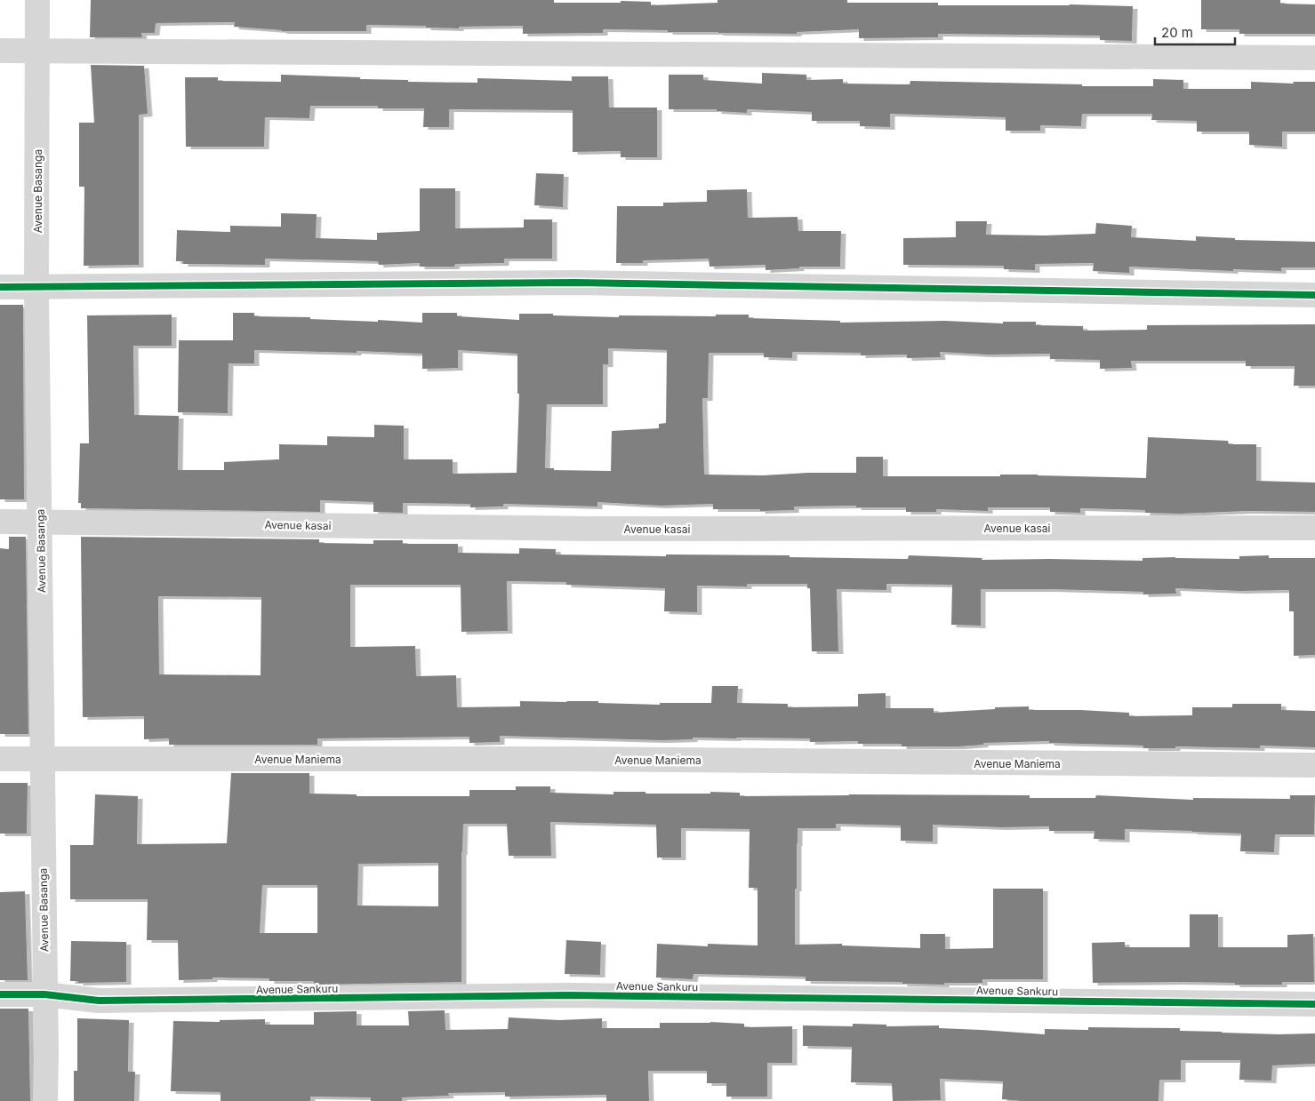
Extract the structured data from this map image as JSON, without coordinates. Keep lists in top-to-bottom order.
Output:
{
  "streets": {
    "street": [
      "Avenue Basanga",
      "Avenue kasai",
      "Avenue Maniema",
      "Avenue Sankuru"
    ]
  },
  "crossings": [
    ["Avenue Basanga", "Avenue kasai"],
    ["Avenue Basanga", "Avenue Maniema"],
    ["Avenue Basanga", "Avenue Sankuru"]
  ],
  "scale_bar": "20 m"
}
